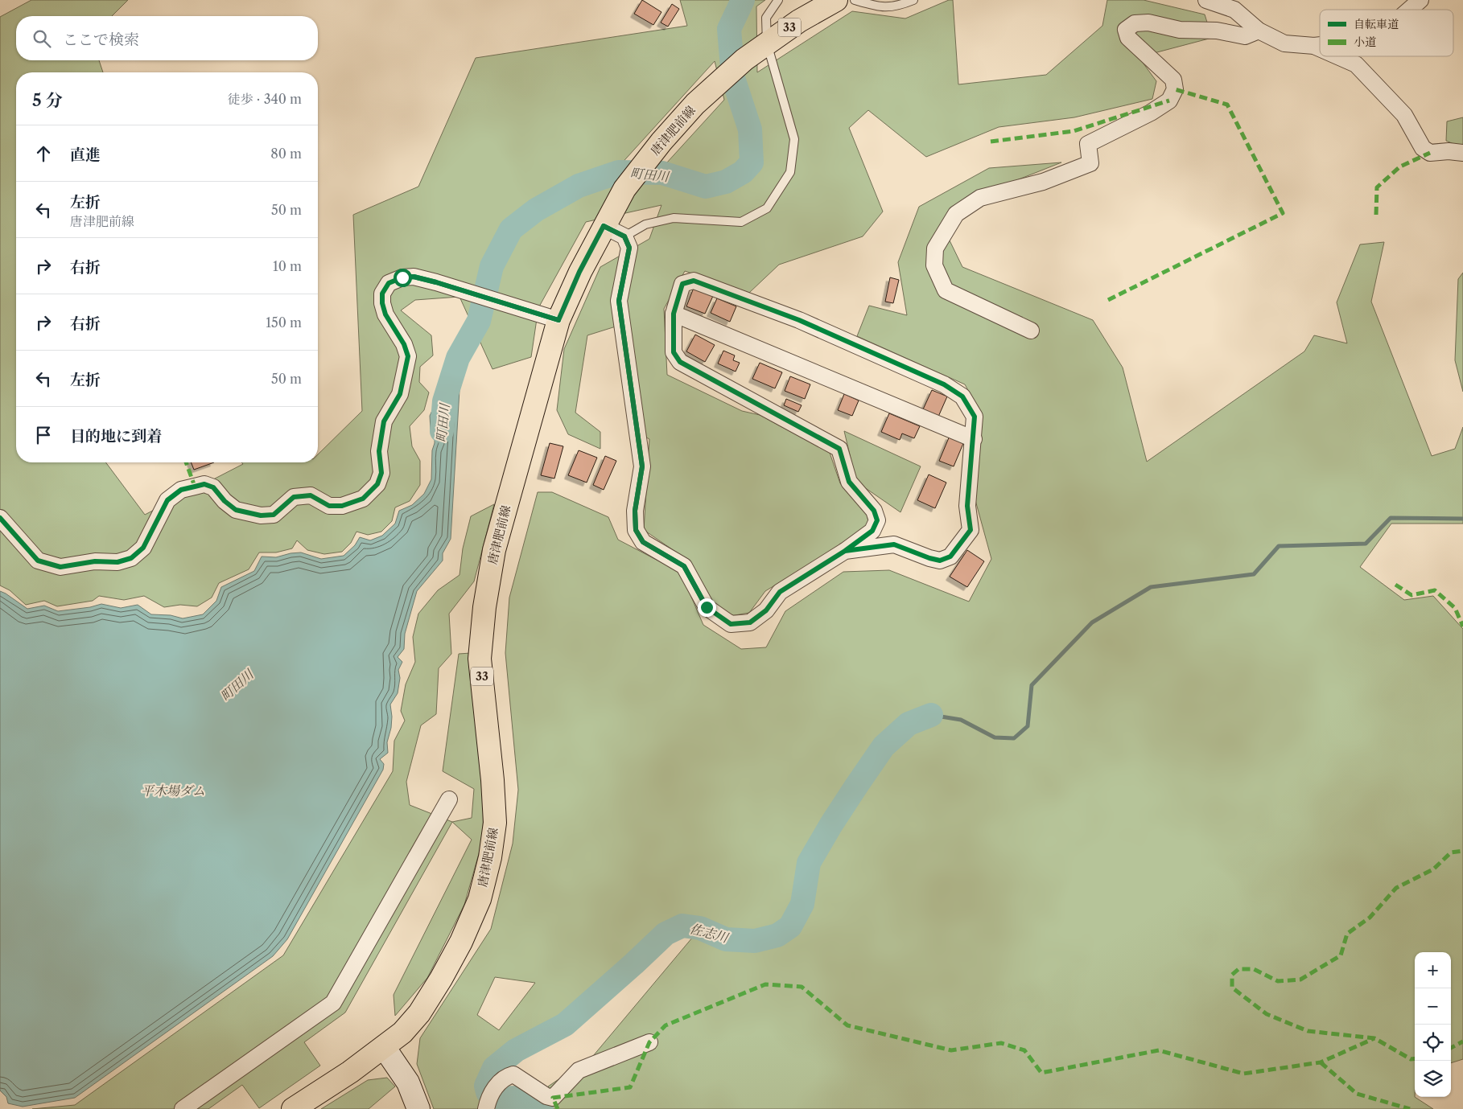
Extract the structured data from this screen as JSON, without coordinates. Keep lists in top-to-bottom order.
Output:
{
  "streets": {
    "main road": ["33", "唐津肥前線"]
  },
  "water": ["町田川", "平木場ダム", "佐志川"],
  "legend": ["自転車道", "小道"],
  "page": {
    "search": "ここで検索",
    "heading": ["5 分", "徒歩 · 340 m"],
    "list": [
      ["直進", "80 m"],
      ["左折", "唐津肥前線", "50 m"],
      ["右折", "10 m"],
      ["右折", "150 m"],
      ["左折", "50 m"],
      "目的地に到着"
    ],
    "map_buttons": ["+", "−"]
  }
}
